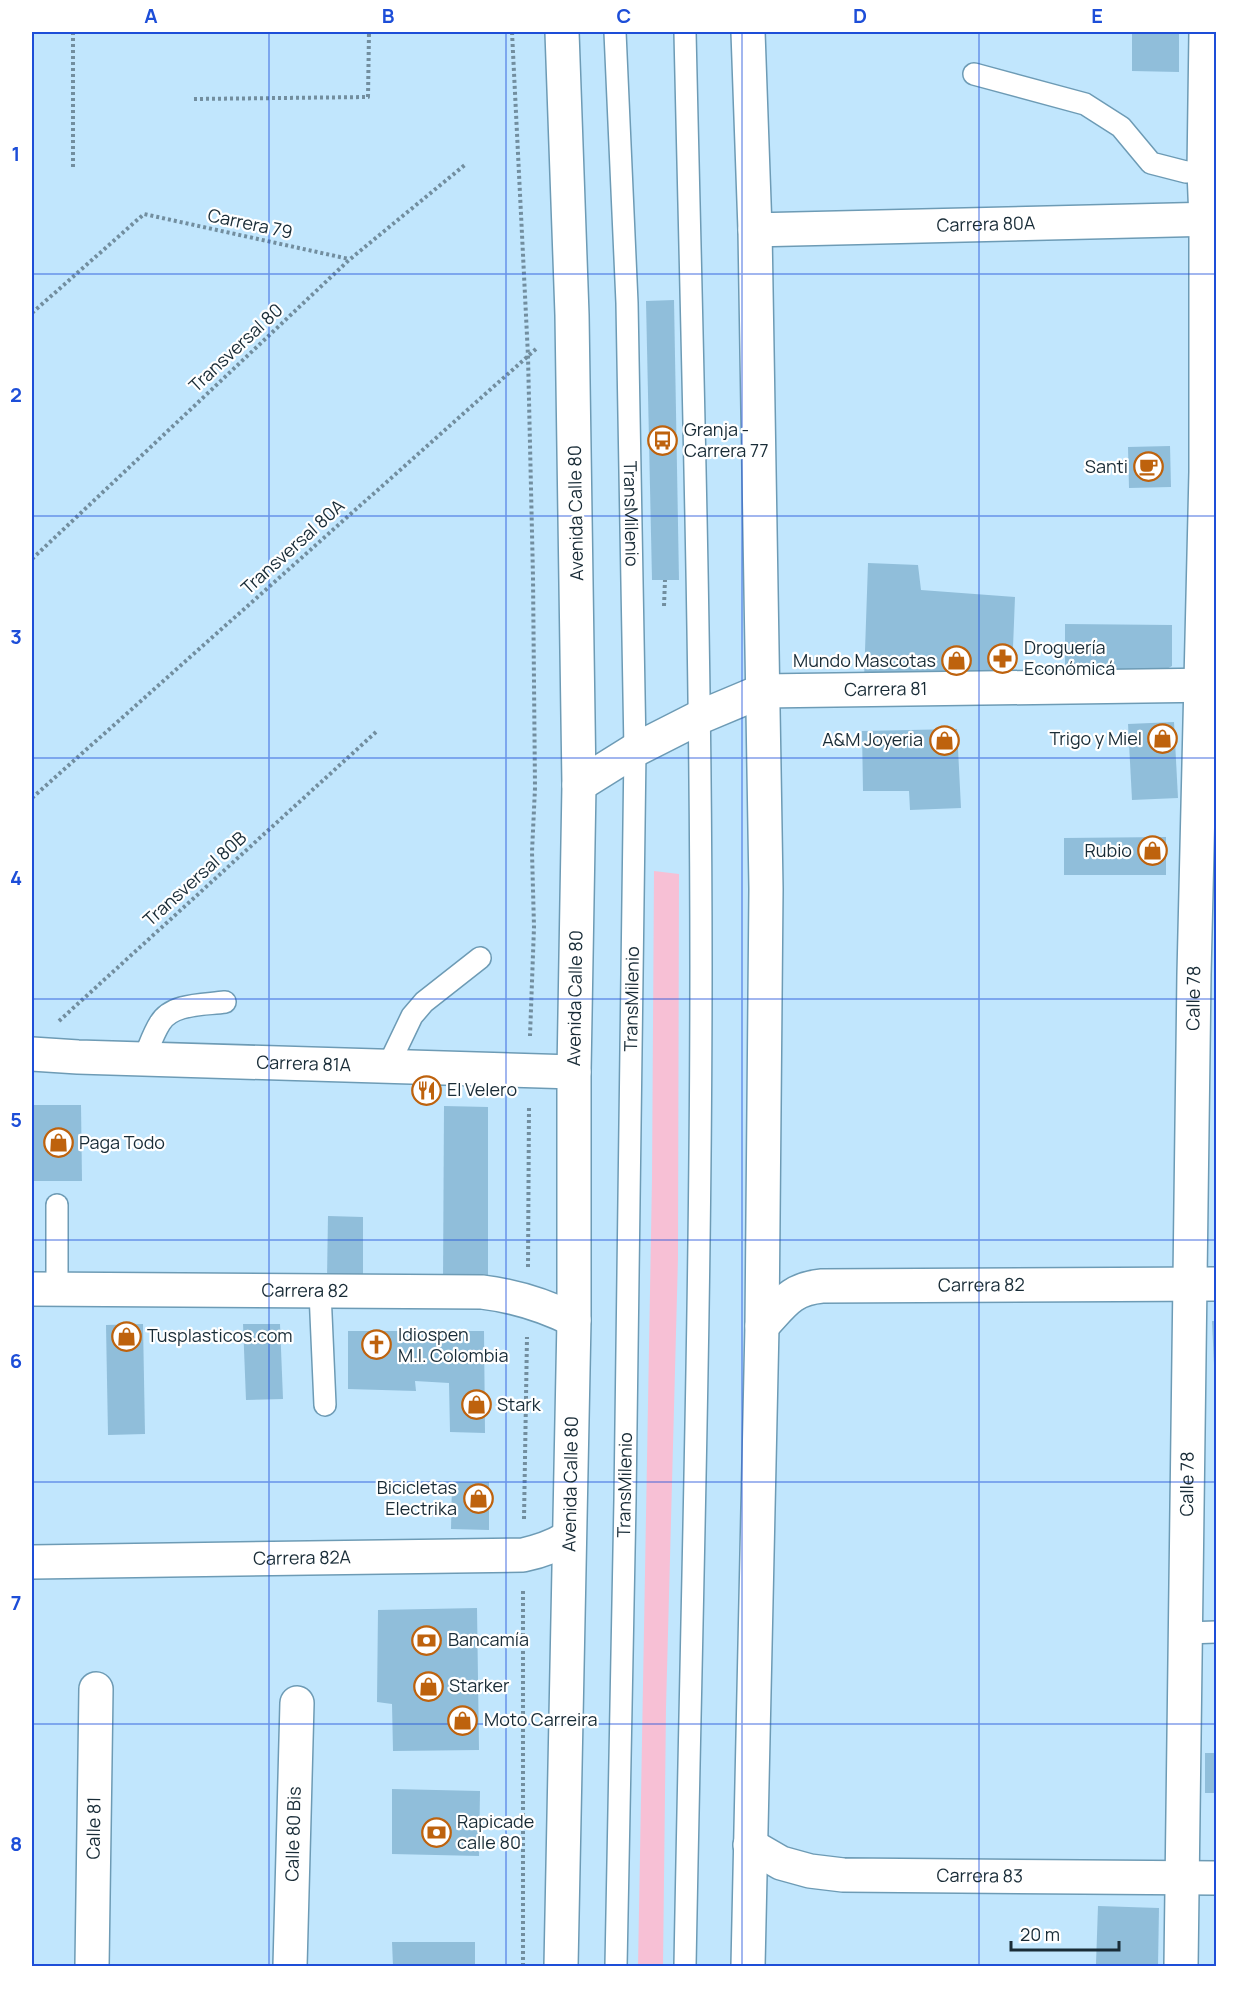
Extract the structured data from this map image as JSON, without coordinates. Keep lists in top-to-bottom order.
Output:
{
  "streets": {
    "main road": [
      "Carrera 80A",
      "Avenida Calle 80",
      "Carrera 81",
      "Calle 78",
      "Carrera 81A",
      "Carrera 82",
      "Carrera 82A",
      "Calle 81",
      "Calle 80 Bis",
      "Carrera 83"
    ],
    "lane": ["TransMilenio"],
    "path": [
      "Carrera 79",
      "Transversal 80",
      "Transversal 80A",
      "Transversal 80B"
    ]
  },
  "crossings": [
    ["Carrera 79", "Transversal 80"],
    ["Carrera 80A", "Calle 78"],
    ["Avenida Calle 80", "Transversal 80A"],
    ["Avenida Calle 80", "Carrera 81"],
    ["Avenida Calle 80", "Carrera 81A"],
    ["Avenida Calle 80", "Carrera 82"],
    ["Avenida Calle 80", "Carrera 82A"],
    ["TransMilenio", "Carrera 81"],
    ["Carrera 81", "Calle 78"],
    ["Calle 78", "Carrera 82"],
    ["Calle 78", "Carrera 83"]
  ],
  "places": {
    "bus stop": ["Granja - Carrera 77"],
    "cafe": ["Santi"],
    "pharmacy": ["Droguería Económicá"],
    "shop": [
      "Mundo Mascotas",
      "Trigo y Miel",
      "A&M Joyeria",
      "Rubio",
      "Paga Todo",
      "Tusplasticos.com",
      "Stark",
      "Bicicletas Electrika",
      "Starker",
      "Moto Carreira"
    ],
    "restaurant": ["El Velero"],
    "church": ["Idiospen M.I. Colombia"],
    "bank": ["Bancamía", "Rapicade calle 80"]
  },
  "scale_bar": "20 m",
  "grid": {
    "columns": [
      "A",
      "B",
      "C",
      "D",
      "E"
    ],
    "rows": [
      "1",
      "2",
      "3",
      "4",
      "5",
      "6",
      "7",
      "8"
    ]
  }
}
